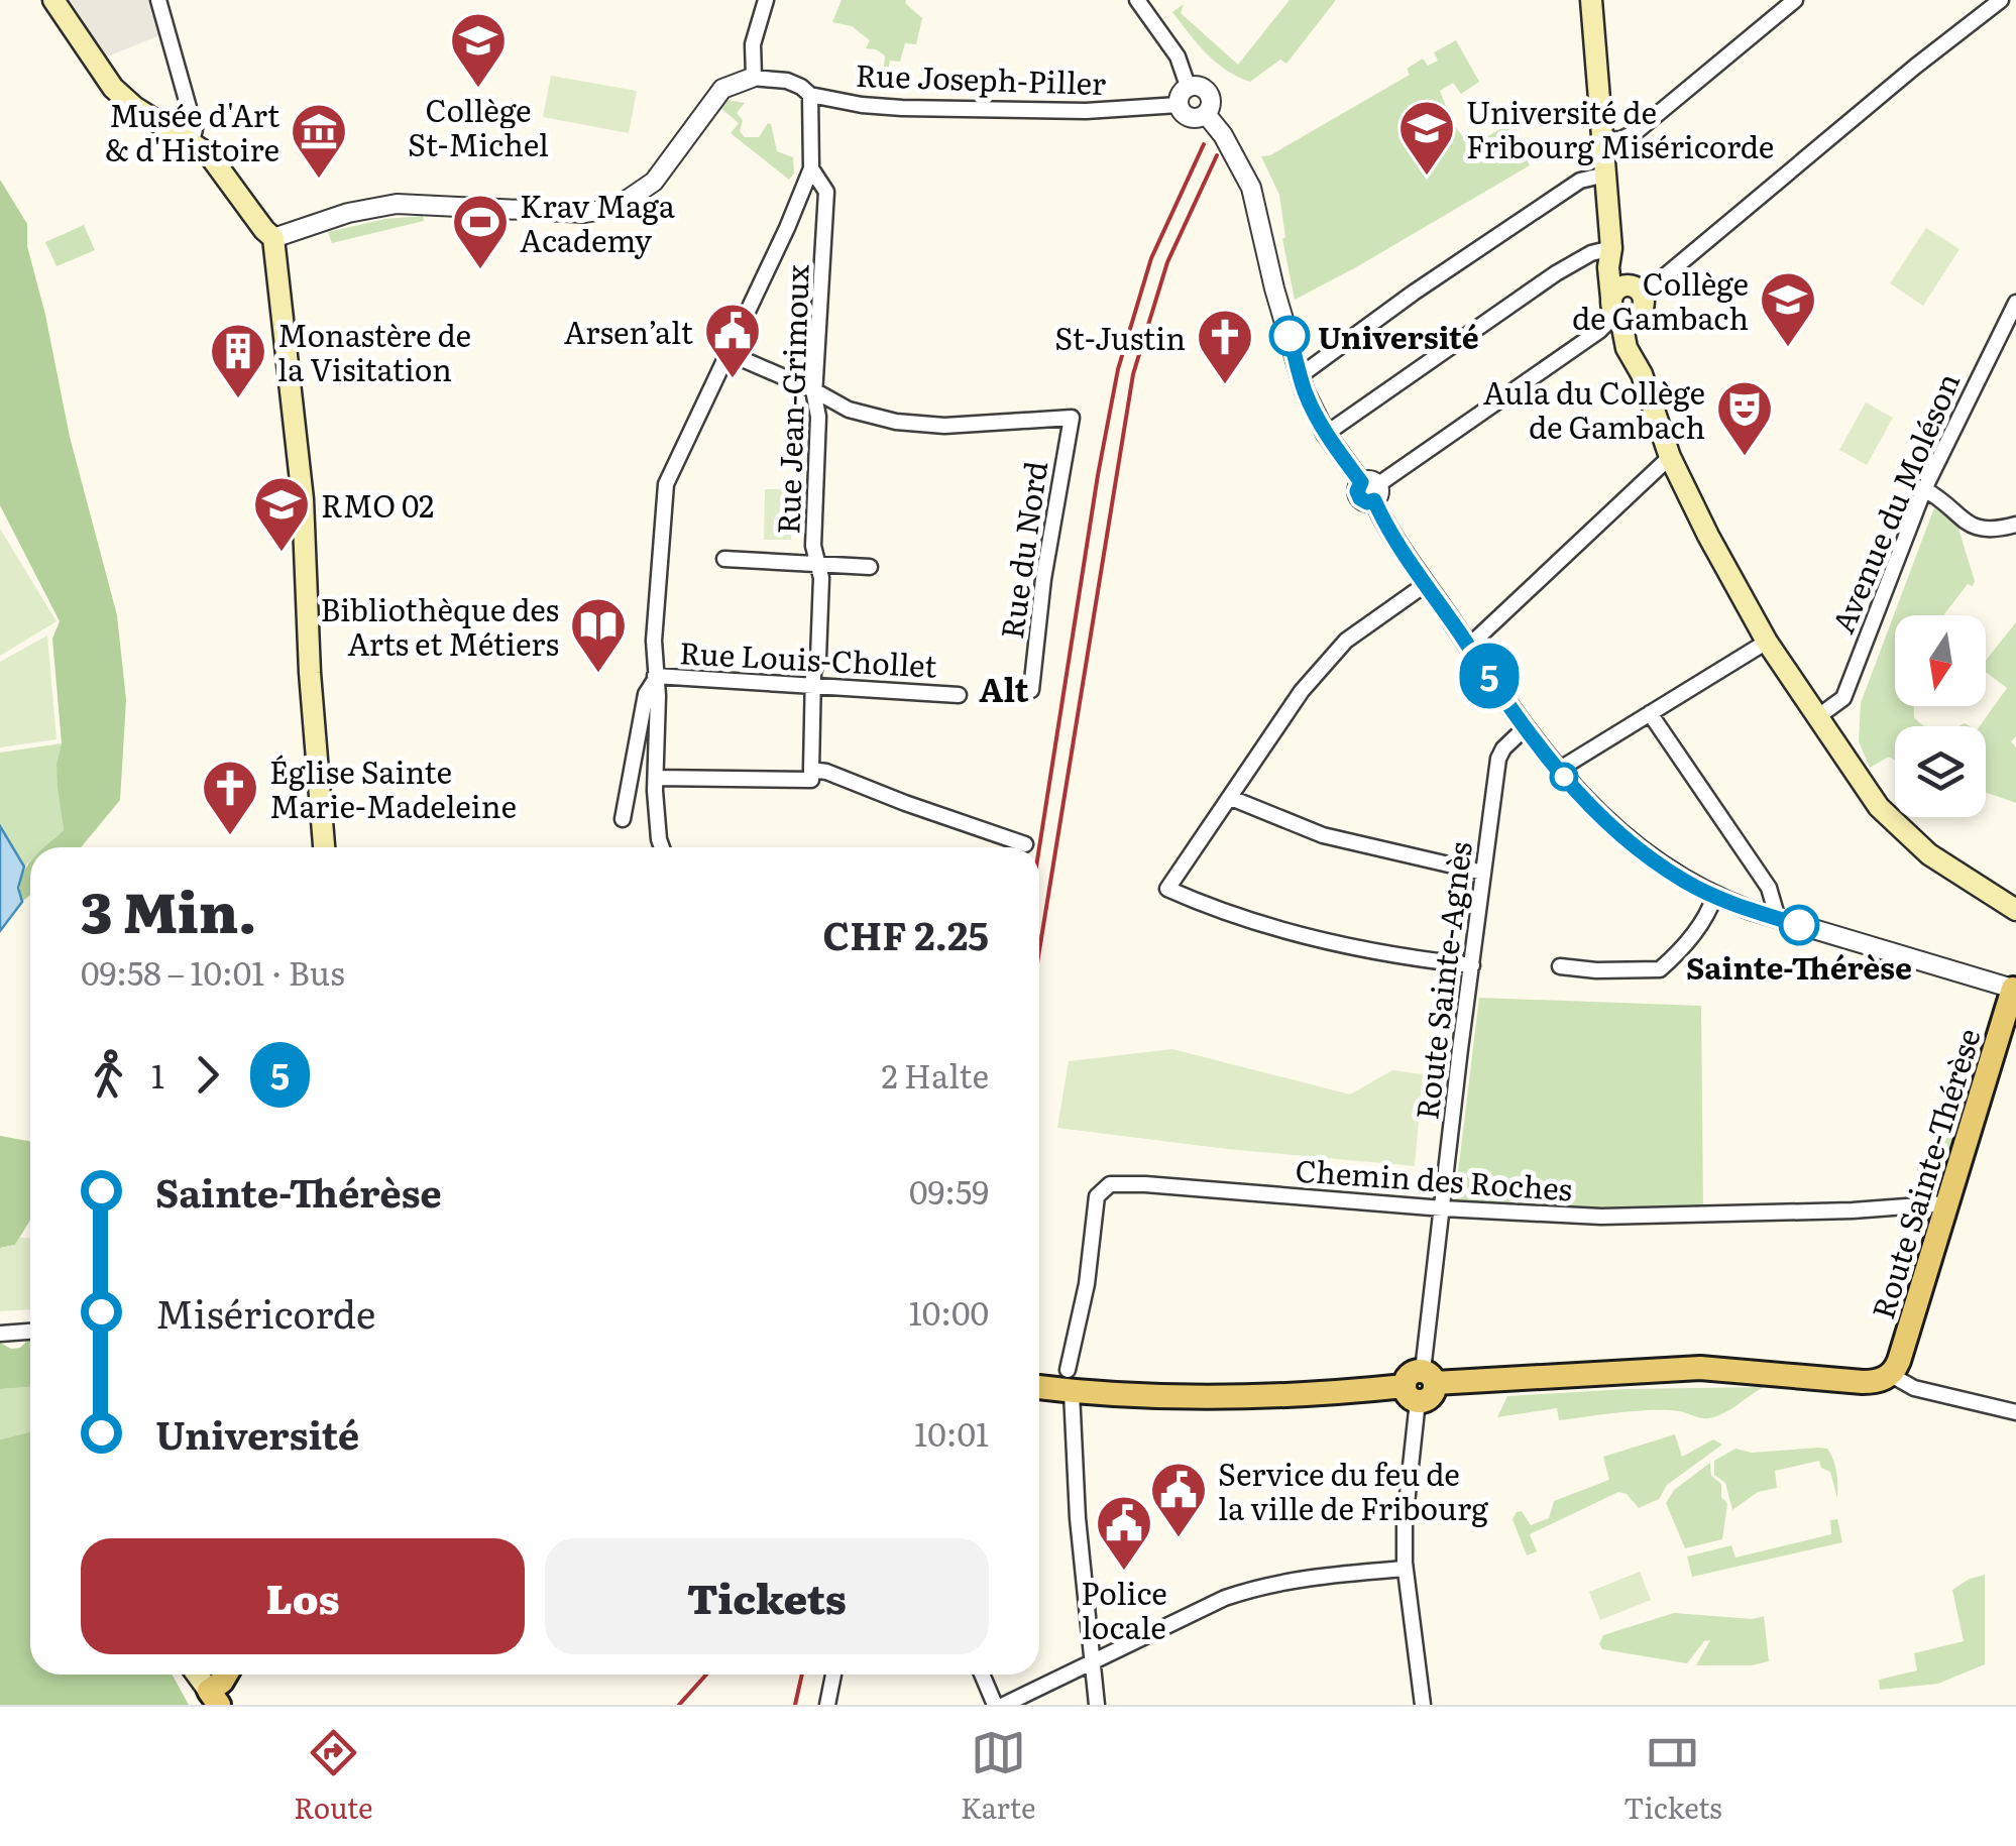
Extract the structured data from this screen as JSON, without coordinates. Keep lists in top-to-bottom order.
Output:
{
  "streets": {
    "main road": ["Route Sainte-Thérèse"],
    "street": [
      "Rue Joseph-Piller",
      "Rue Jean-Grimoux",
      "Avenue du Moléson",
      "Rue du Nord",
      "Rue Louis-Chollet",
      "Route Sainte-Agnès",
      "Chemin des Roches"
    ]
  },
  "crossings": [
    ["Rue Joseph-Piller", "Rue Jean-Grimoux"],
    ["Rue Jean-Grimoux", "Rue du Nord"],
    ["Rue Jean-Grimoux", "Rue Louis-Chollet"],
    ["Route Sainte-Agnès", "Chemin des Roches"],
    ["Route Sainte-Thérèse", "Chemin des Roches"]
  ],
  "districts": ["Alt"],
  "places": {
    "school or university": [
      "Collège St-Michel",
      "Université de Fribourg Miséricorde",
      "Collège de Gambach",
      "RMO 02"
    ],
    "museum": ["Musée d'Art & d'Histoire"],
    "sports": ["Krav Maga Academy"],
    "other": ["Université", "Sainte-Thérèse"],
    "public building": ["Arsen’alt", "Service du feu de la ville de Fribourg", "Police locale"],
    "church": ["St-Justin", "Église Sainte Marie-Madeleine"],
    "building": ["Monastère de la Visitation"],
    "theatre": ["Aula du Collège de Gambach"],
    "library": ["Bibliothèque des Arts et Métiers"]
  },
  "lines": ["bus line 5"],
  "north": "bottom",
  "page": {
    "on_map": "5",
    "heading": ["3 Min.", "09:58 – 10:01 · Bus", "CHF 2.25"],
    "legs": ["1", "5", "2 Halte"],
    "list": [
      {
        "name": "Sainte-Thérèse",
        "value": "09:59"
      },
      {
        "name": "Miséricorde",
        "value": "10:00"
      },
      {
        "name": "Université",
        "value": "10:01"
      }
    ],
    "buttons": ["Los", "Tickets"],
    "tabs": ["Route", "Karte", "Tickets"]
  }
}
